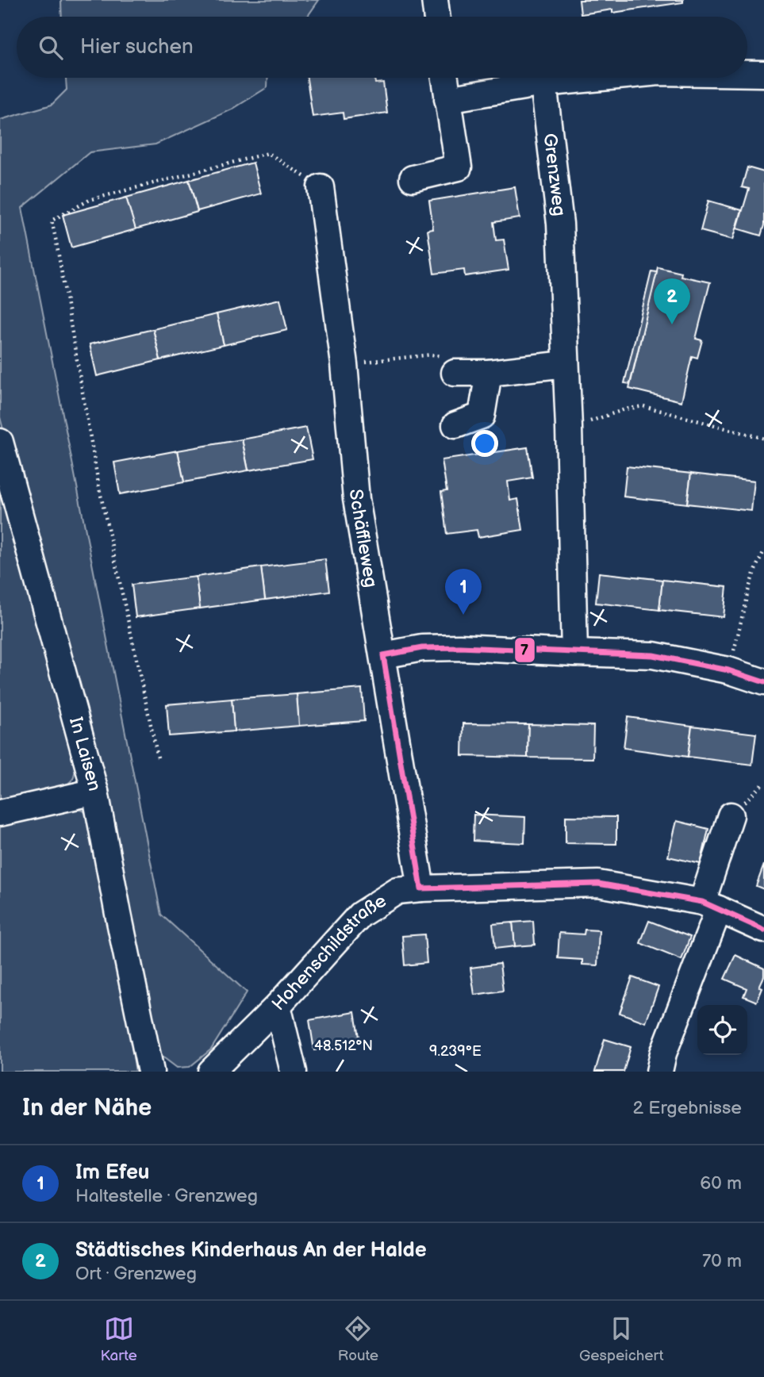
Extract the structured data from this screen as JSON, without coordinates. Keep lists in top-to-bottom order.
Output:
{
  "streets": {
    "street": [
      "Grenzweg",
      "Schäffleweg",
      "In Laisen",
      "Hohenschildstraße"
    ]
  },
  "crossings": [
    ["Schäffleweg", "Hohenschildstraße"]
  ],
  "lines": ["transit line 7"],
  "page": {
    "search": "Hier suchen",
    "pins": ["2", "1"],
    "heading": ["In der Nähe", "2 Ergebnisse"],
    "list": [
      {
        "mark": "1",
        "name": "Im Efeu",
        "note": "Haltestelle · Grenzweg",
        "value": "60 m"
      },
      {
        "mark": "2",
        "name": "Städtisches Kinderhaus An der Halde",
        "note": "Ort · Grenzweg",
        "value": "70 m"
      }
    ],
    "nav": ["Karte", "Route", "Gespeichert"]
  },
  "coordinates": ["48.512°N", "9.239°E"]
}
